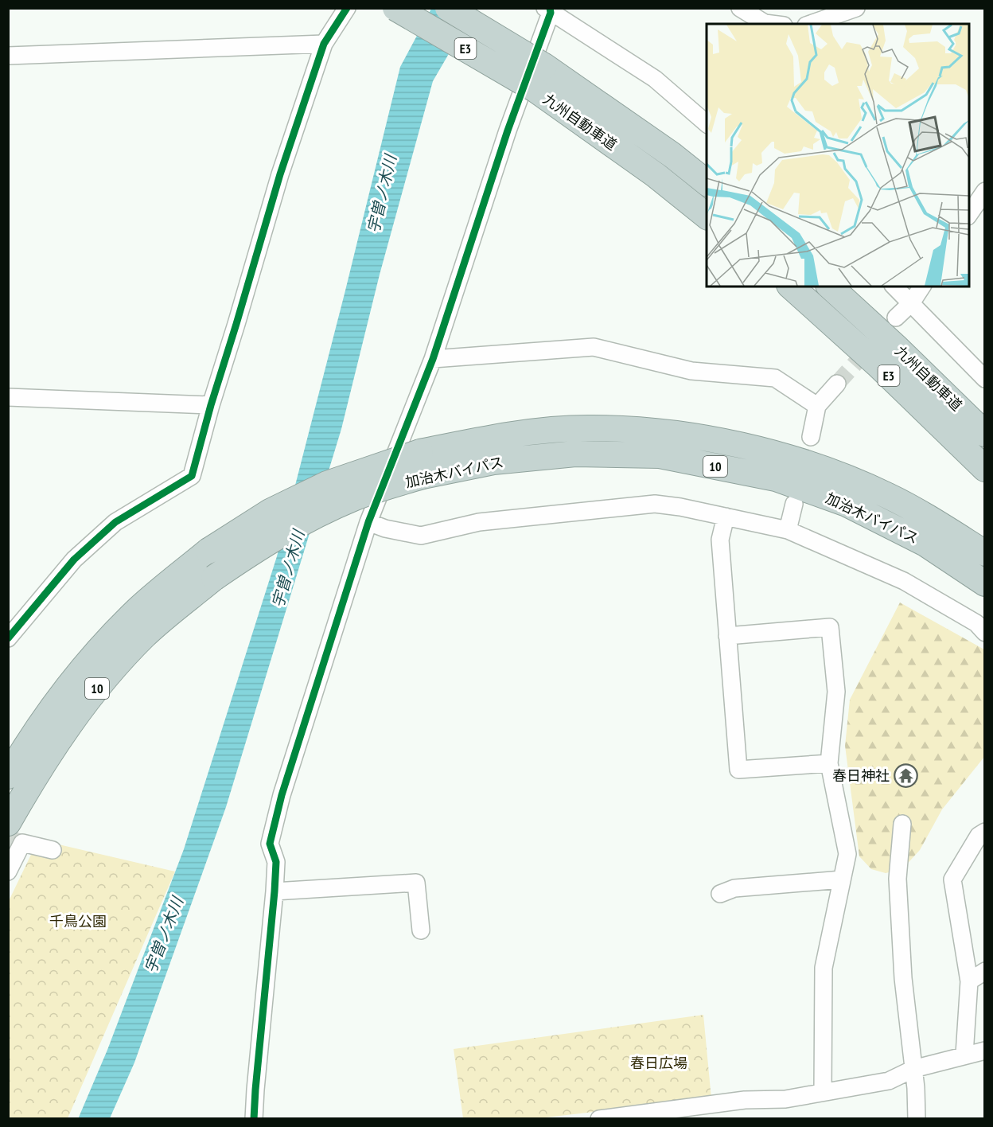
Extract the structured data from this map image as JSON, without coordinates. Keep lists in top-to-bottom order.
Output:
{
  "streets": {
    "highway": [
      "E3",
      "九州自動車道",
      "10",
      "加治木バイパス"
    ]
  },
  "water": ["宇曽ノ木川"],
  "parks": ["千鳥公園", "春日広場"],
  "places": {
    "temple": ["春日神社"]
  }
}
